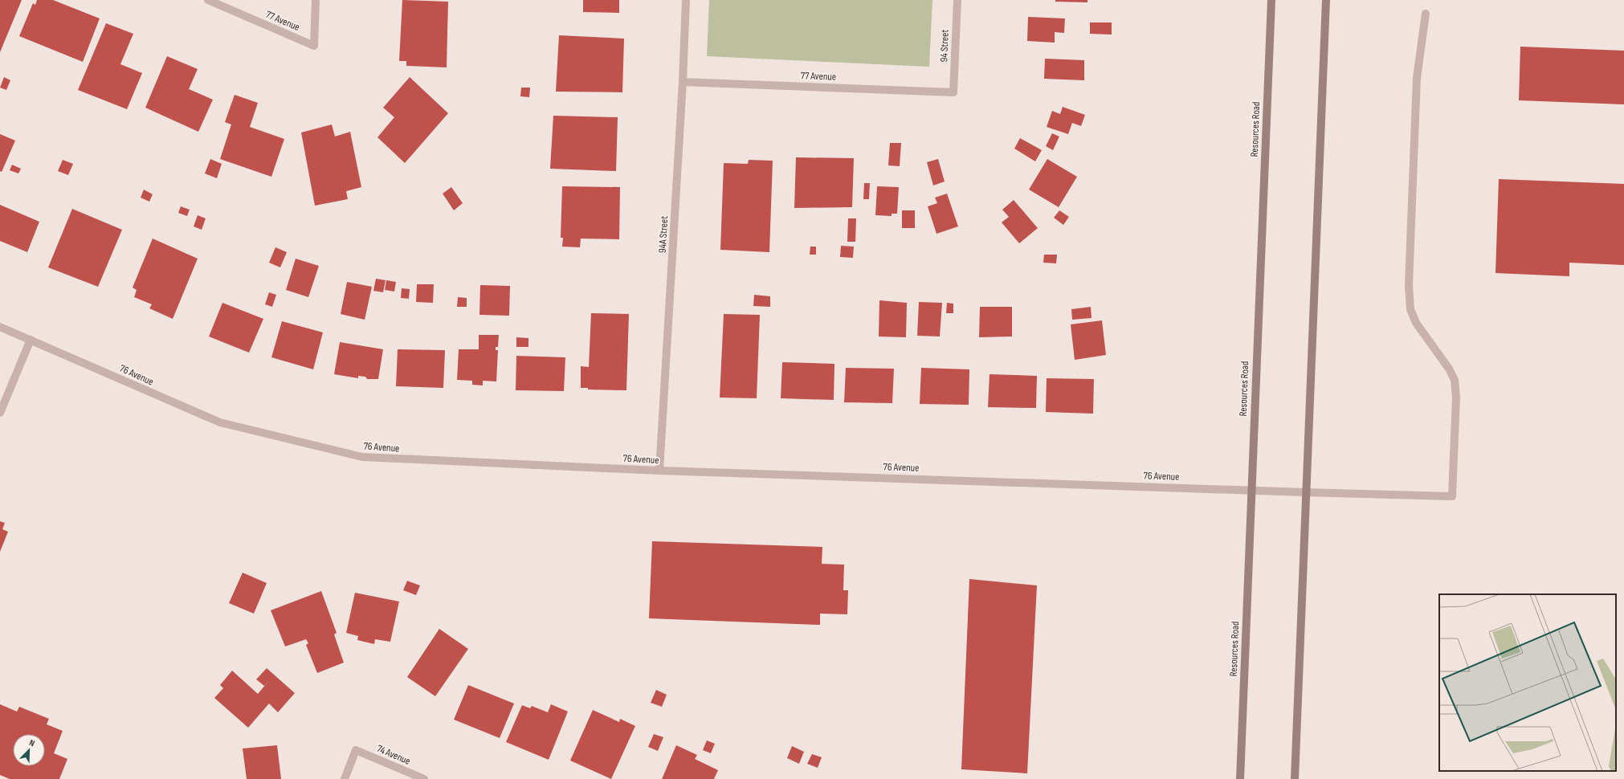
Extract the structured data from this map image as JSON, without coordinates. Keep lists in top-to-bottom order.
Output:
{
  "streets": {
    "main road": ["Resources Road"],
    "street": [
      "77 Avenue",
      "94 Street",
      "94A Street",
      "76 Avenue",
      "74 Avenue"
    ]
  },
  "crossings": [
    ["77 Avenue", "94 Street"],
    ["77 Avenue", "94A Street"],
    ["Resources Road", "76 Avenue"],
    ["94A Street", "76 Avenue"]
  ],
  "north": "top right"
}
